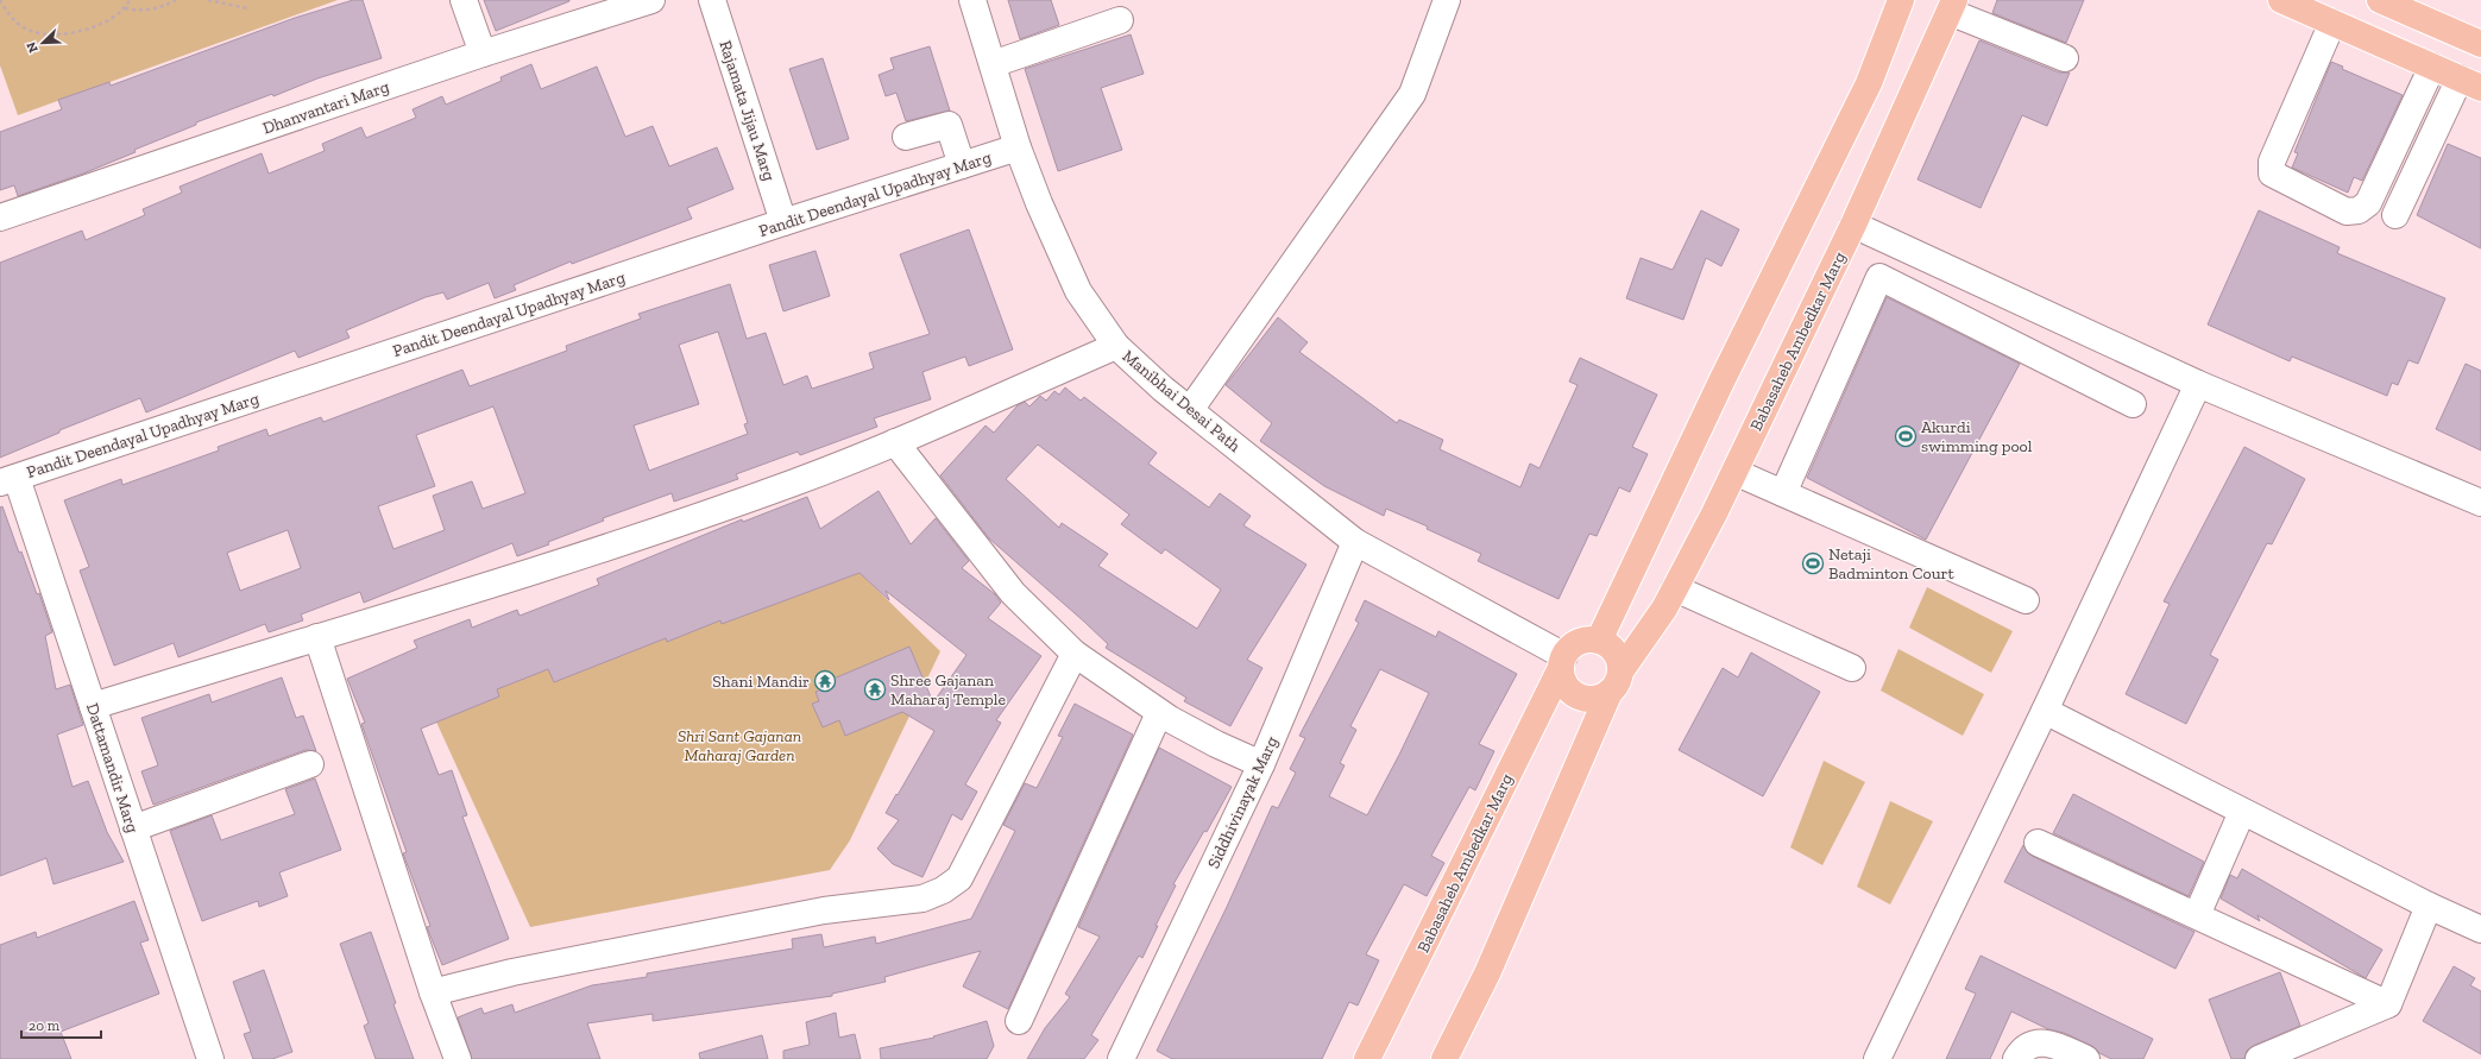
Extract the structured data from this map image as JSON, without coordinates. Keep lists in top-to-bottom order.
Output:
{
  "streets": {
    "main road": ["Babasaheb Ambedkar Marg"],
    "street": [
      "Dhanvantari Marg",
      "Rajamata Jijau Marg",
      "Pandit Deendayal Upadhyay Marg",
      "Manibhai Desai Path",
      "Dattamandir Marg",
      "Siddhivinayak Marg"
    ]
  },
  "crossings": [
    ["Rajamata Jijau Marg", "Pandit Deendayal Upadhyay Marg"],
    ["Pandit Deendayal Upadhyay Marg", "Manibhai Desai Path"],
    ["Pandit Deendayal Upadhyay Marg", "Dattamandir Marg"],
    ["Babasaheb Ambedkar Marg", "Manibhai Desai Path"],
    ["Manibhai Desai Path", "Siddhivinayak Marg"]
  ],
  "parks": ["Shri Sant Gajanan Maharaj Garden"],
  "places": {
    "sports": ["Akurdi swimming pool", "Netaji Badminton Court"],
    "temple": ["Shani Mandir", "Shree Gajanan Maharaj Temple"]
  },
  "scale_bar": "20 m",
  "north": "bottom left"
}
